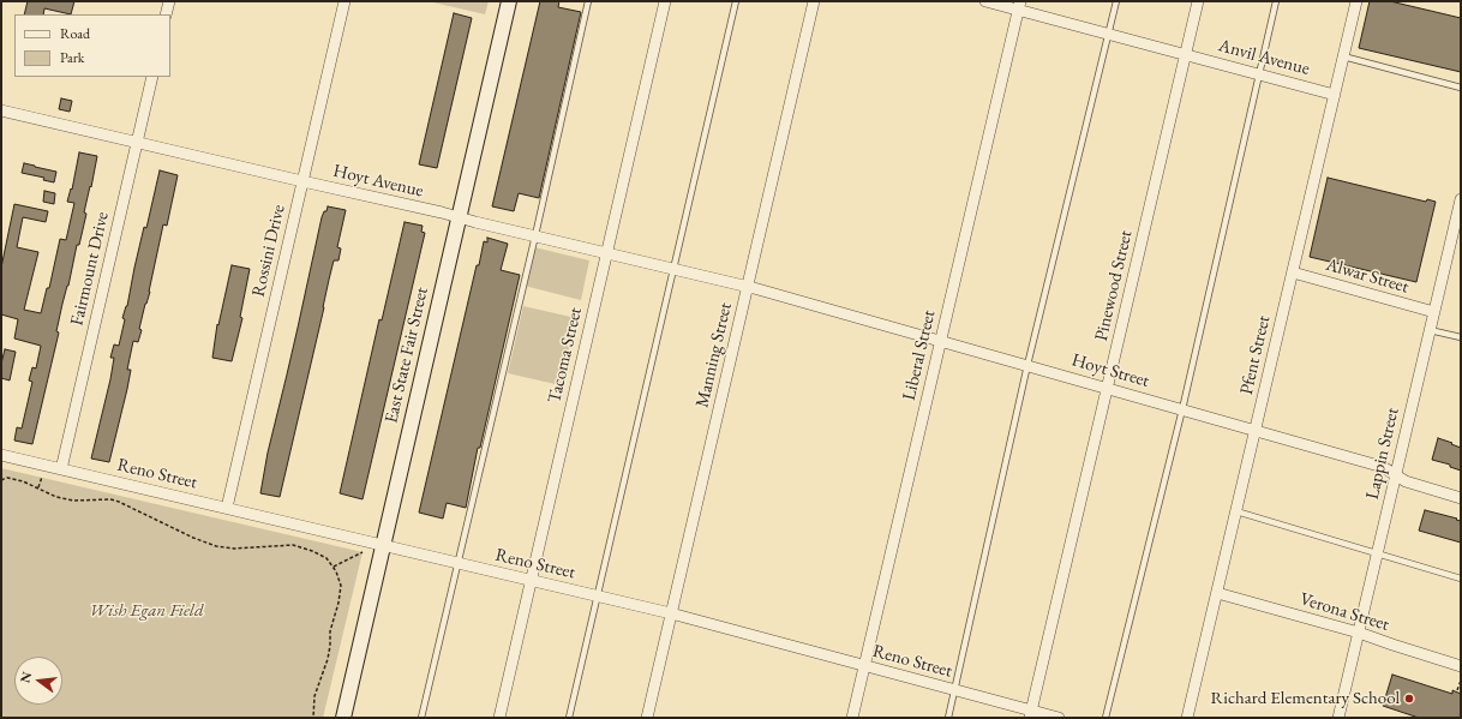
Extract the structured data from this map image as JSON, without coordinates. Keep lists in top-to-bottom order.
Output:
{
  "streets": {
    "street": [
      "Anvil Avenue",
      "Hoyt Avenue",
      "Rossini Drive",
      "Fairmount Drive",
      "Alwar Street",
      "Pinewood Street",
      "East State Fair Street",
      "Tacoma Street",
      "Manning Street",
      "Liberal Street",
      "Pfent Street",
      "Hoyt Street",
      "Lappin Street",
      "Reno Street",
      "Verona Street"
    ]
  },
  "crossings": [
    ["Anvil Avenue", "Pinewood Street"],
    ["Anvil Avenue", "Liberal Street"],
    ["Anvil Avenue", "Pfent Street"],
    ["Hoyt Avenue", "Rossini Drive"],
    ["Hoyt Avenue", "Fairmount Drive"],
    ["Hoyt Avenue", "East State Fair Street"],
    ["Hoyt Avenue", "Tacoma Street"],
    ["Hoyt Avenue", "Manning Street"],
    ["Hoyt Avenue", "Hoyt Street"],
    ["Rossini Drive", "Reno Street"],
    ["Fairmount Drive", "Reno Street"],
    ["Alwar Street", "Pfent Street"],
    ["Alwar Street", "Lappin Street"],
    ["Pinewood Street", "Hoyt Street"],
    ["Pinewood Street", "Reno Street"],
    ["East State Fair Street", "Reno Street"],
    ["Tacoma Street", "Reno Street"],
    ["Manning Street", "Hoyt Street"],
    ["Manning Street", "Reno Street"],
    ["Liberal Street", "Hoyt Street"],
    ["Liberal Street", "Reno Street"],
    ["Pfent Street", "Hoyt Street"],
    ["Pfent Street", "Verona Street"],
    ["Hoyt Street", "Lappin Street"],
    ["Lappin Street", "Verona Street"]
  ],
  "parks": ["Wish Egan Field"],
  "places": ["Richard Elementary School"],
  "legend": ["Road", "Park"],
  "north": "left"
}
